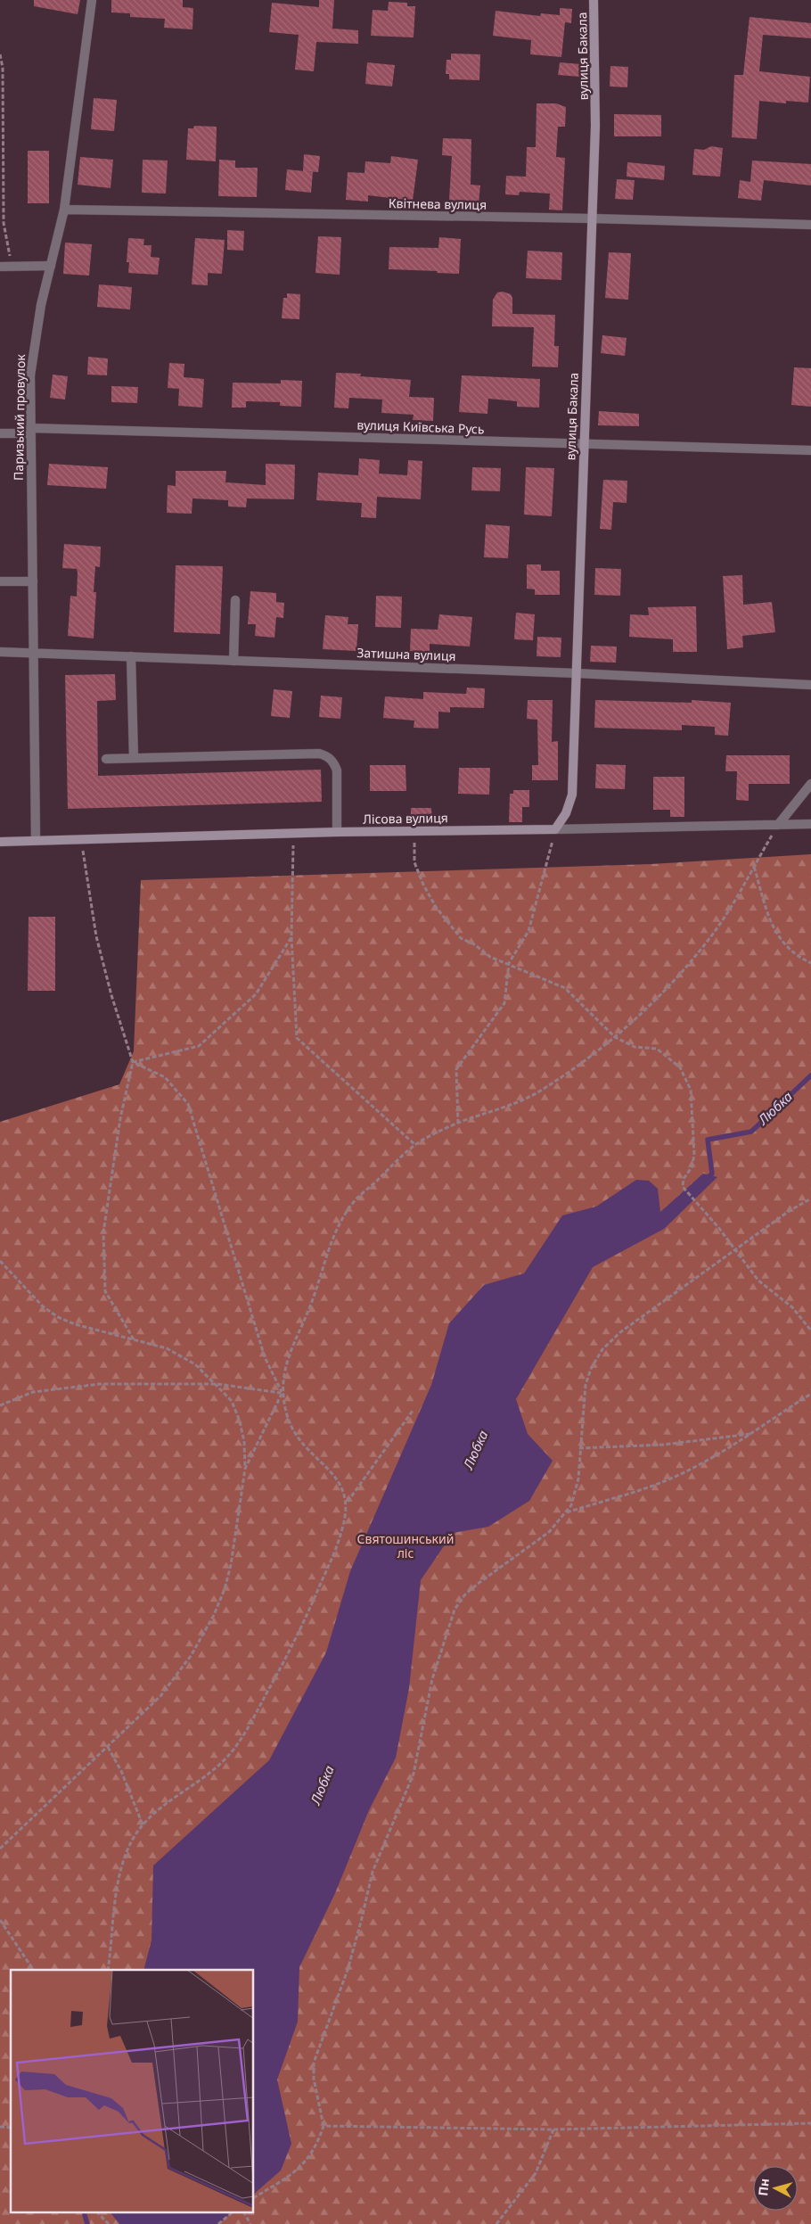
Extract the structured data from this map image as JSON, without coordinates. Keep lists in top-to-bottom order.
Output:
{
  "streets": {
    "street": [
      "вулиця Бакала",
      "Квітнева вулиця",
      "Паризький провулок",
      "вулиця Київська Русь",
      "Затишна вулиця",
      "Лісова вулиця"
    ]
  },
  "crossings": [
    ["вулиця Бакала", "Квітнева вулиця"],
    ["вулиця Бакала", "вулиця Київська Русь"],
    ["вулиця Бакала", "Затишна вулиця"],
    ["вулиця Бакала", "Лісова вулиця"],
    ["Квітнева вулиця", "Паризький провулок"],
    ["Паризький провулок", "вулиця Київська Русь"],
    ["Паризький провулок", "Затишна вулиця"],
    ["Паризький провулок", "Лісова вулиця"]
  ],
  "water": ["Любка"],
  "parks": ["Святошинський ліс"],
  "north": "left"
}
